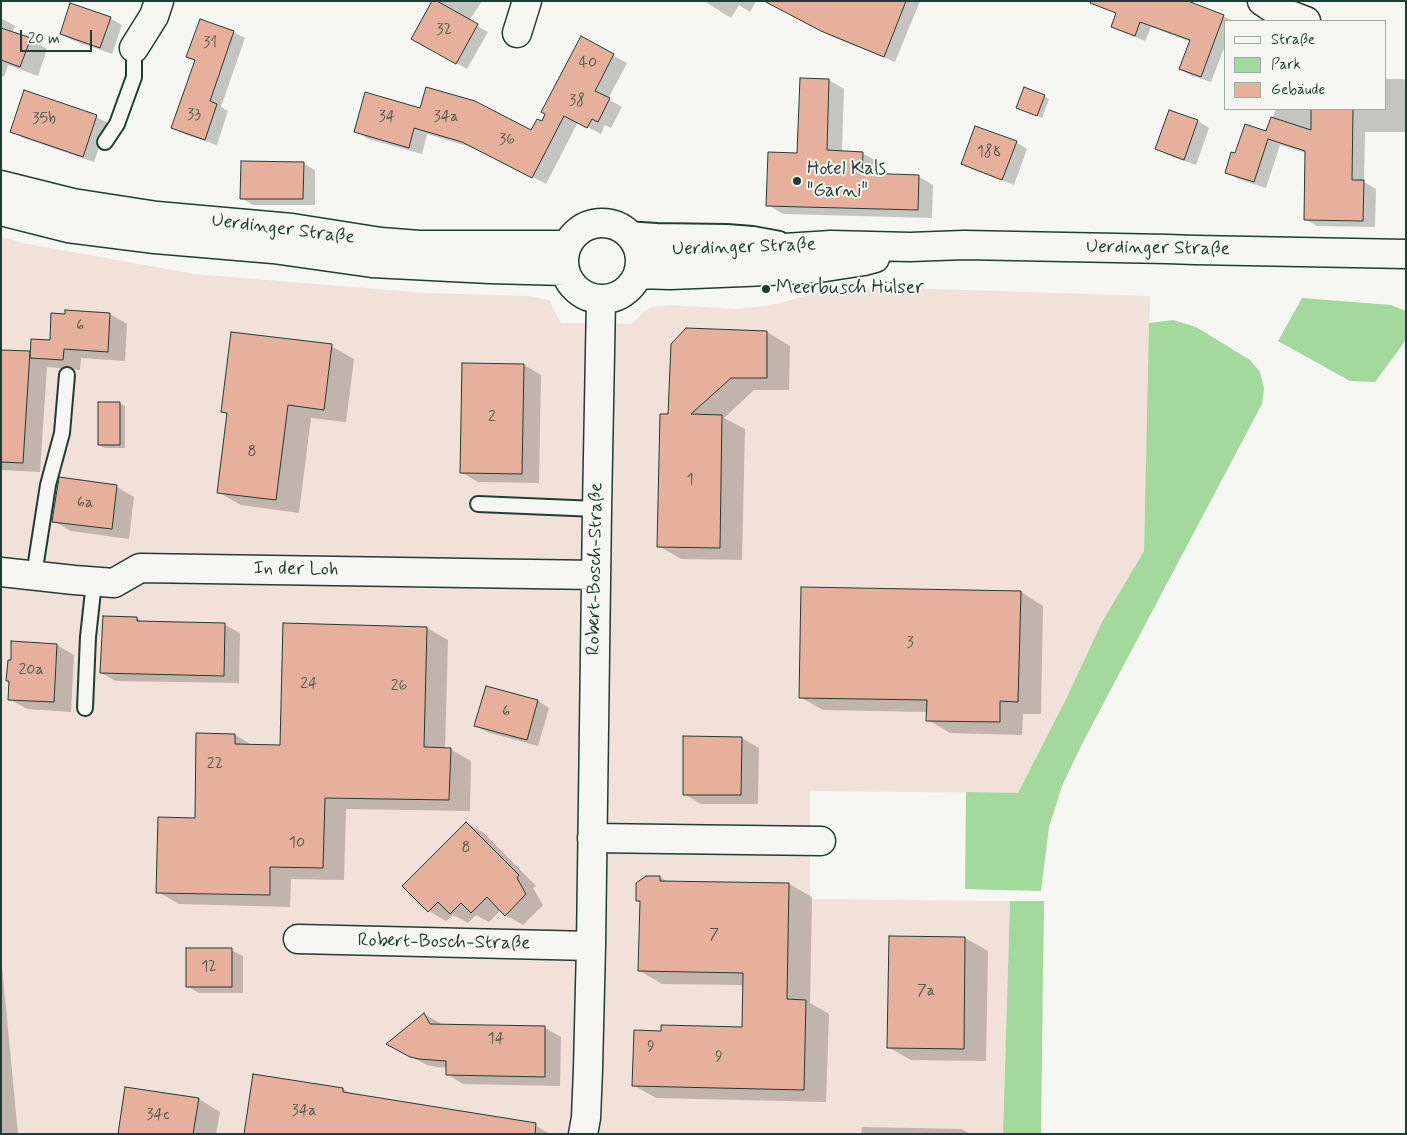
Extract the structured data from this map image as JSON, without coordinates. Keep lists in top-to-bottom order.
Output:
{
  "streets": {
    "street": ["Uerdinger Straße", "Robert-Bosch-Straße", "In der Loh"]
  },
  "crossings": [
    ["Uerdinger Straße", "Robert-Bosch-Straße"],
    ["Robert-Bosch-Straße", "In der Loh"]
  ],
  "places": ["Hotel Kals \"Garni\"", "Meerbusch Hülser"],
  "house_numbers": [
    "32",
    "31",
    "40",
    "38",
    "33",
    "34",
    "34a",
    "35b",
    "36",
    "188",
    "6",
    "2",
    "8",
    "1",
    "6a",
    "3",
    "20a",
    "24",
    "26",
    "6",
    "22",
    "10",
    "8",
    "7",
    "12",
    "7a",
    "14",
    "9",
    "9",
    "34a",
    "34c"
  ],
  "legend": ["Straße", "Park", "Gebäude"],
  "scale_bar": "20 m"
}
